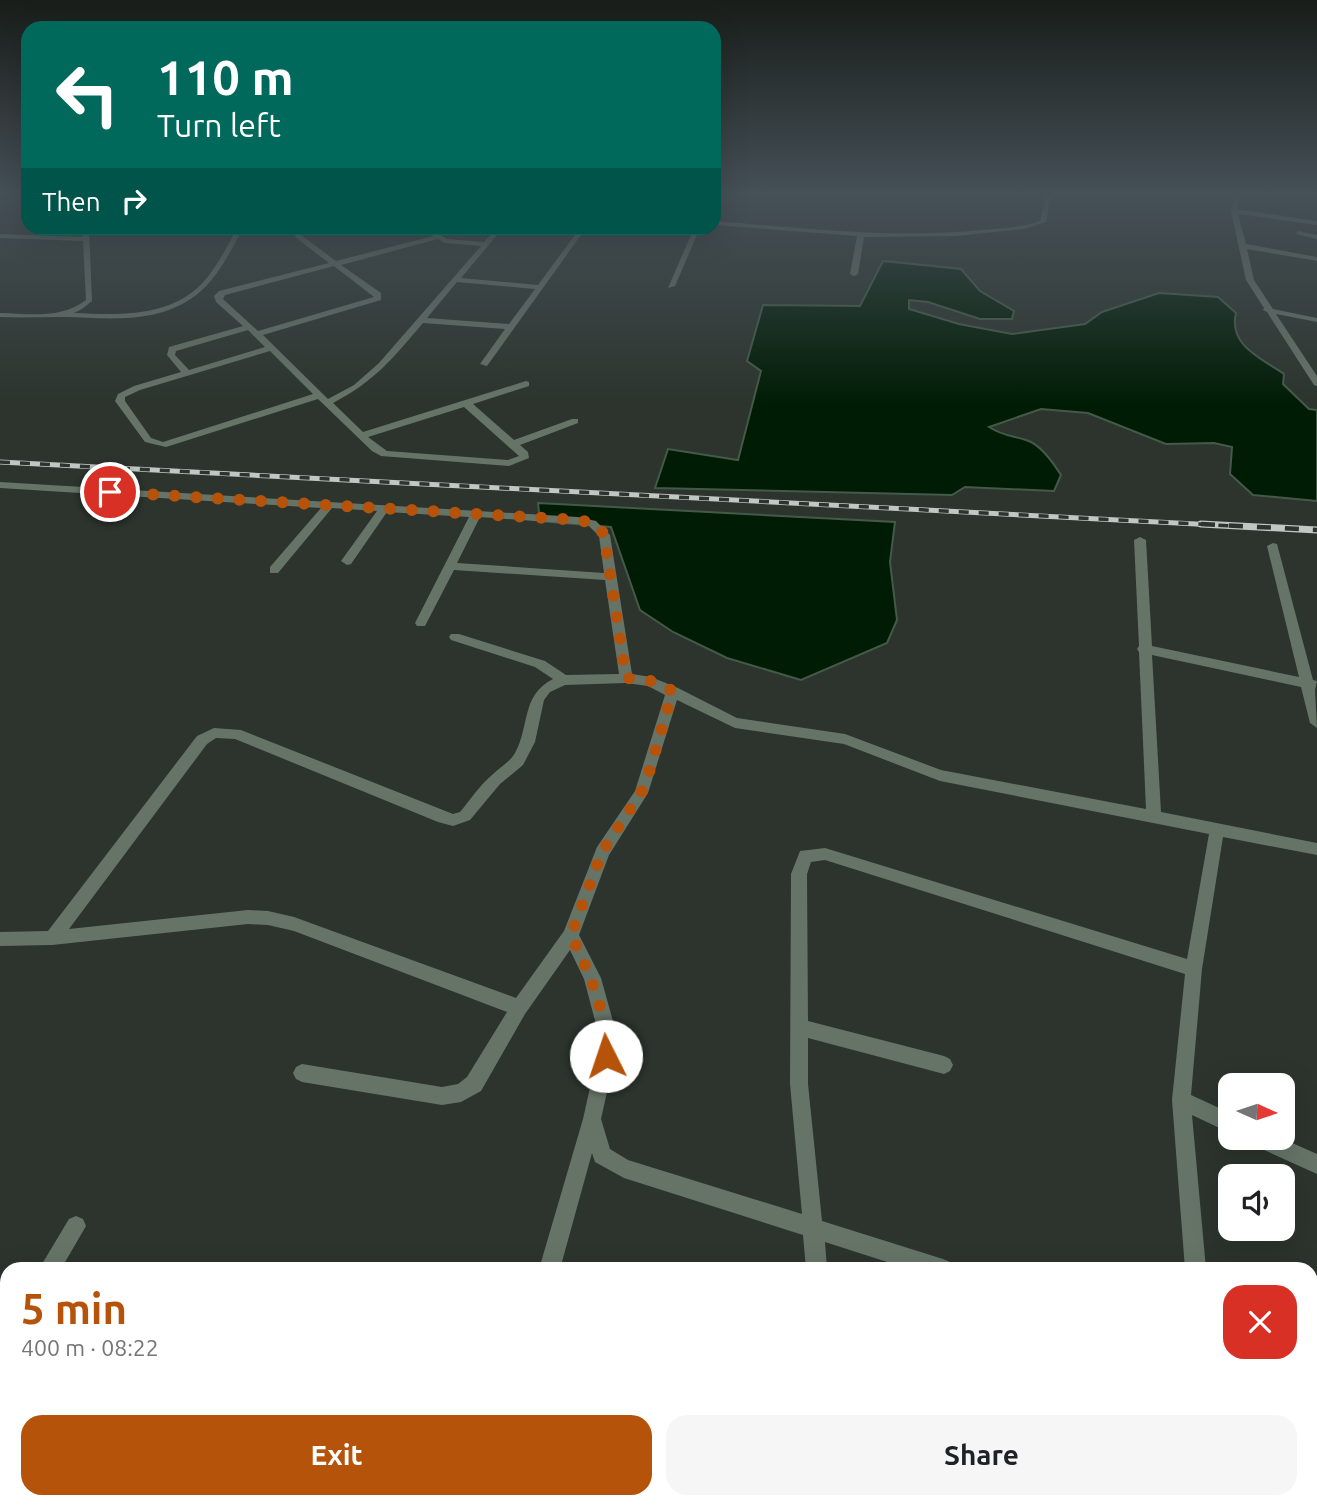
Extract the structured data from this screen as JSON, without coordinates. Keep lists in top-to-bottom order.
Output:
{
  "north": "right",
  "page": {
    "turn": ["110 m", "Turn left"],
    "then": "Then",
    "heading": ["5 min", "400 m · 08:22"],
    "buttons": ["Exit", "Share"]
  }
}
